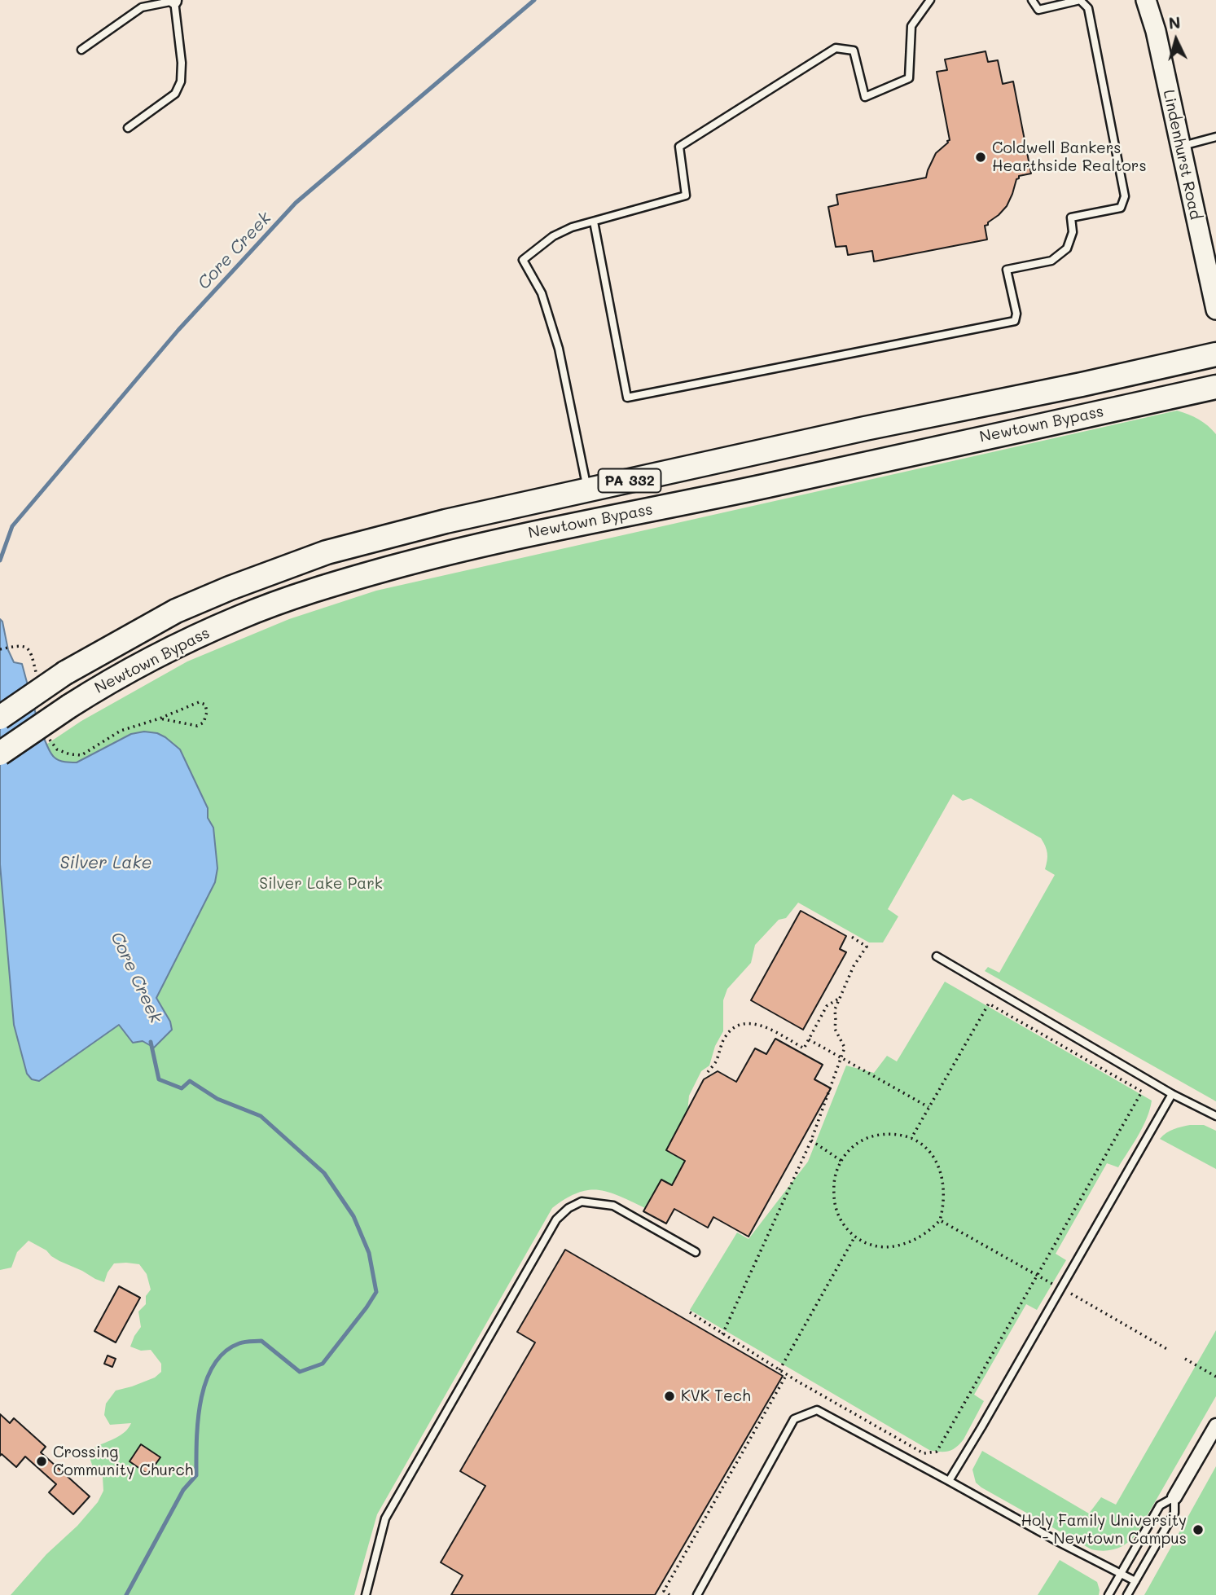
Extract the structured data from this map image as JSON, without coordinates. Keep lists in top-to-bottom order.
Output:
{
  "streets": {
    "highway": ["Newtown Bypass", "PA 332"],
    "street": ["Lindenhurst Road"]
  },
  "water": ["Core Creek", "Silver Lake"],
  "parks": ["Silver Lake Park"],
  "places": [
    "Coldwell Bankers Hearthside Realtors",
    "KVK Tech",
    "Crossing Community Church",
    "Holy Family University - Newtown Campus"
  ],
  "north": "top"
}
